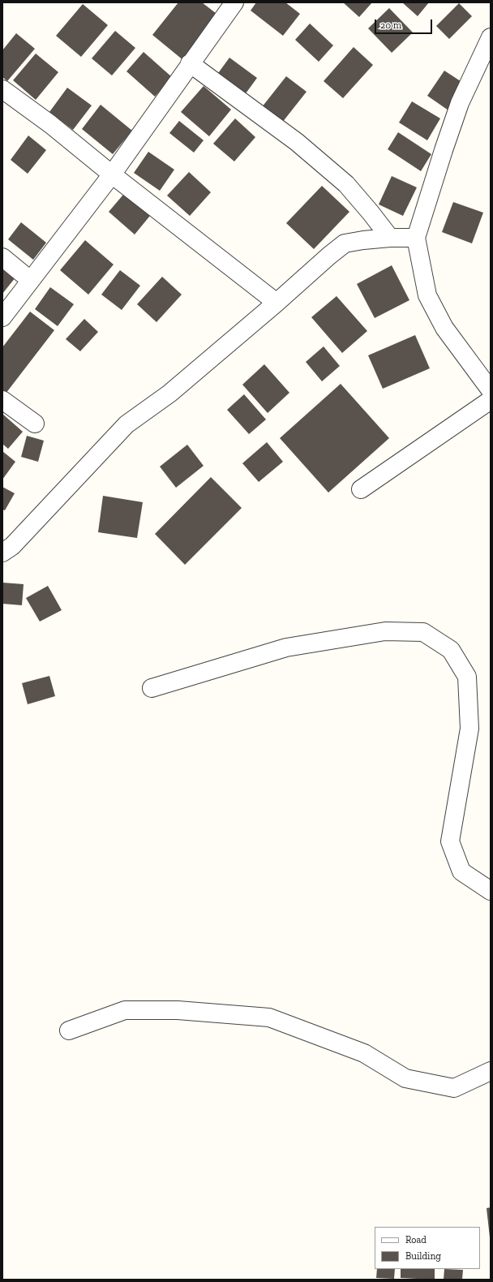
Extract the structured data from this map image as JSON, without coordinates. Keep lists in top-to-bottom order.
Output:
{
  "legend": ["Road", "Building"],
  "scale_bar": "20 m"
}
